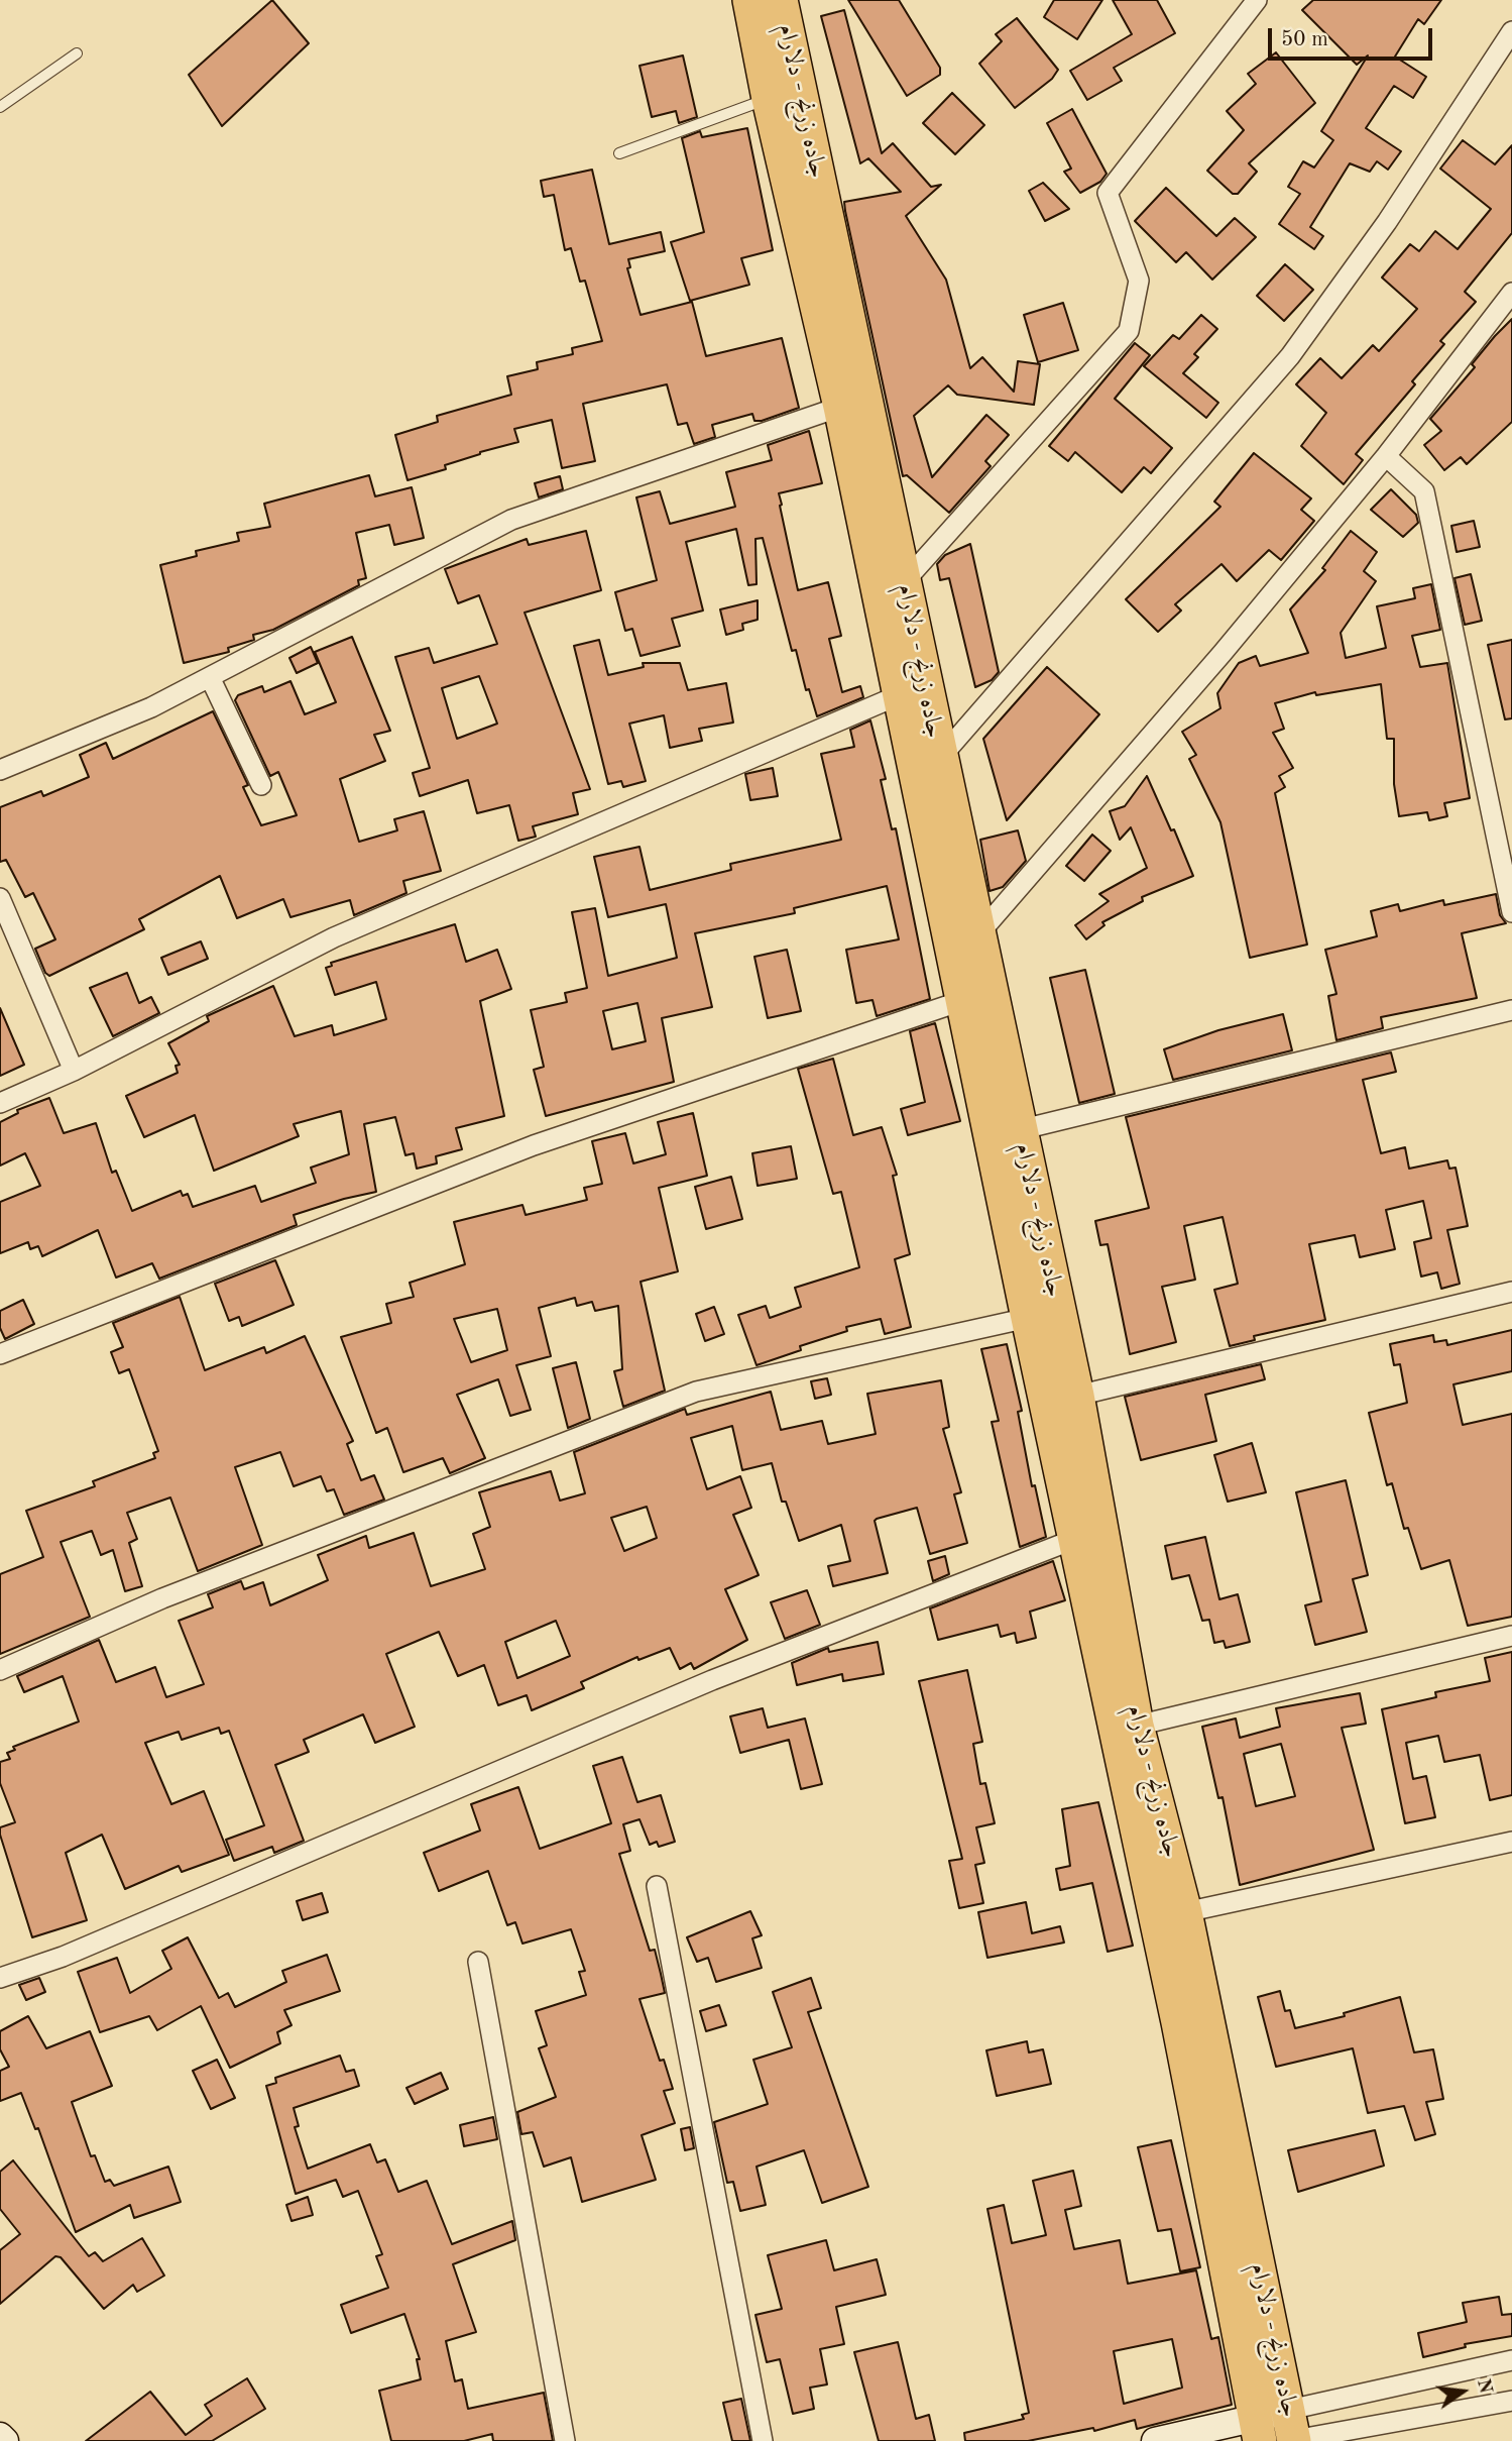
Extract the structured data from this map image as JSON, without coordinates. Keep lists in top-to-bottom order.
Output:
{
  "streets": {
    "highway": ["جاده زرنج - دلارام"]
  },
  "scale_bar": "50 m",
  "north": "right"
}
